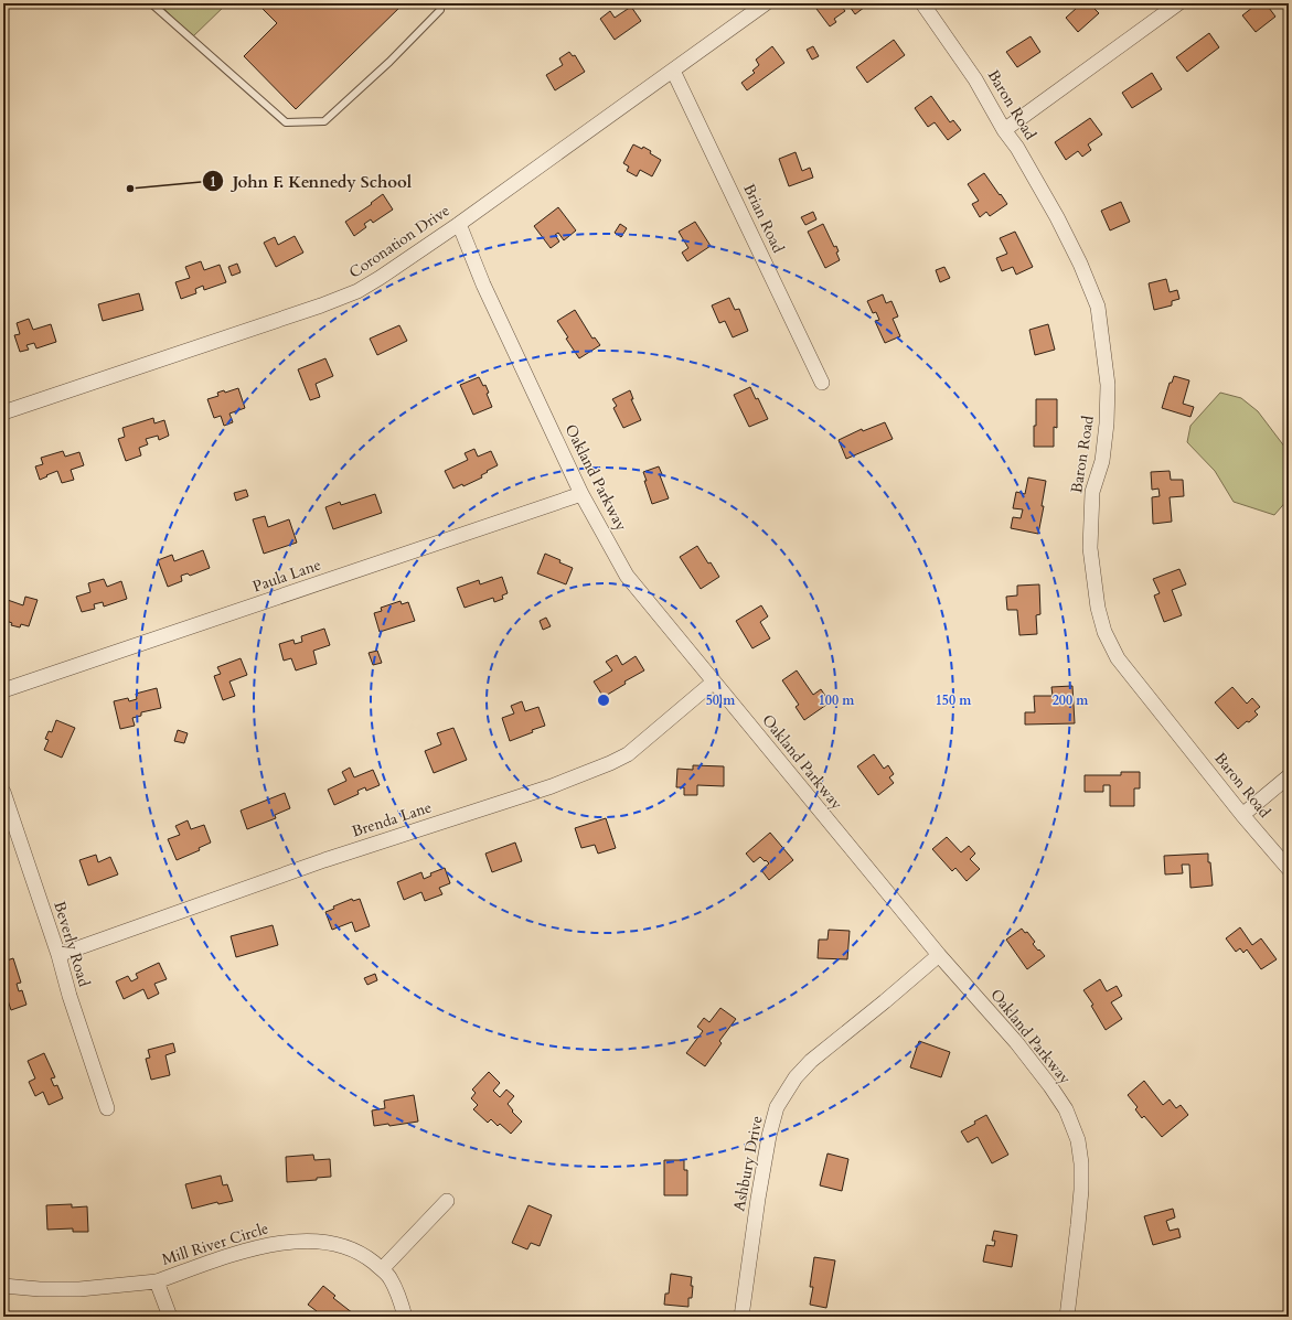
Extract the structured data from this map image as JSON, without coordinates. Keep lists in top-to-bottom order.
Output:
{
  "streets": {
    "street": [
      "Baron Road",
      "Brian Road",
      "Coronation Drive",
      "Oakland Parkway",
      "Paula Lane",
      "Brenda Lane",
      "Beverly Road",
      "Ashbury Drive",
      "Mill River Circle"
    ]
  },
  "crossings": [
    ["Brian Road", "Coronation Drive"],
    ["Coronation Drive", "Oakland Parkway"],
    ["Oakland Parkway", "Paula Lane"],
    ["Oakland Parkway", "Brenda Lane"],
    ["Oakland Parkway", "Ashbury Drive"],
    ["Brenda Lane", "Beverly Road"]
  ],
  "places": ["John F. Kennedy School"],
  "rings": [
    "50 m",
    "100 m",
    "150 m",
    "200 m"
  ]
}
